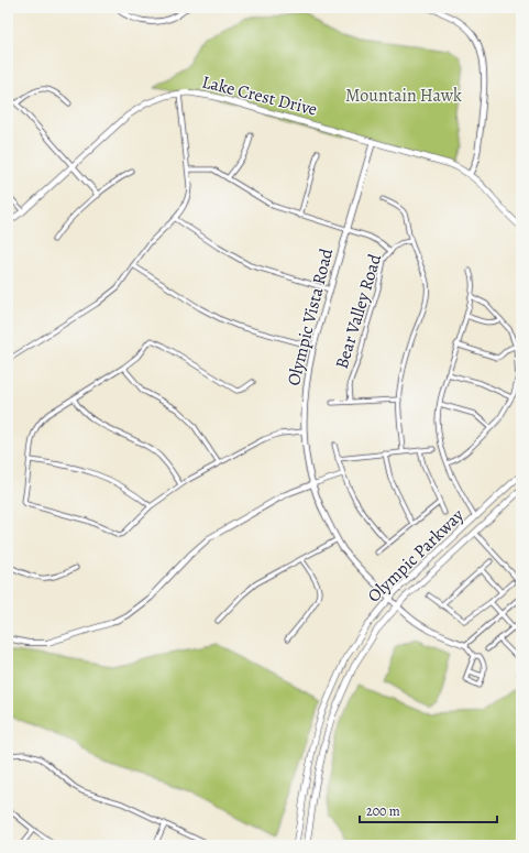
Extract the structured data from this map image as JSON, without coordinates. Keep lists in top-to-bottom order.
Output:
{
  "streets": {
    "main road": ["Lake Crest Drive", "Olympic Parkway"],
    "street": ["Bear Valley Road", "Olympic Vista Road"]
  },
  "crossings": [
    ["Lake Crest Drive", "Olympic Vista Road"],
    ["Olympic Vista Road", "Olympic Parkway"]
  ],
  "parks": ["Mountain Hawk"],
  "scale_bar": "200 m"
}
